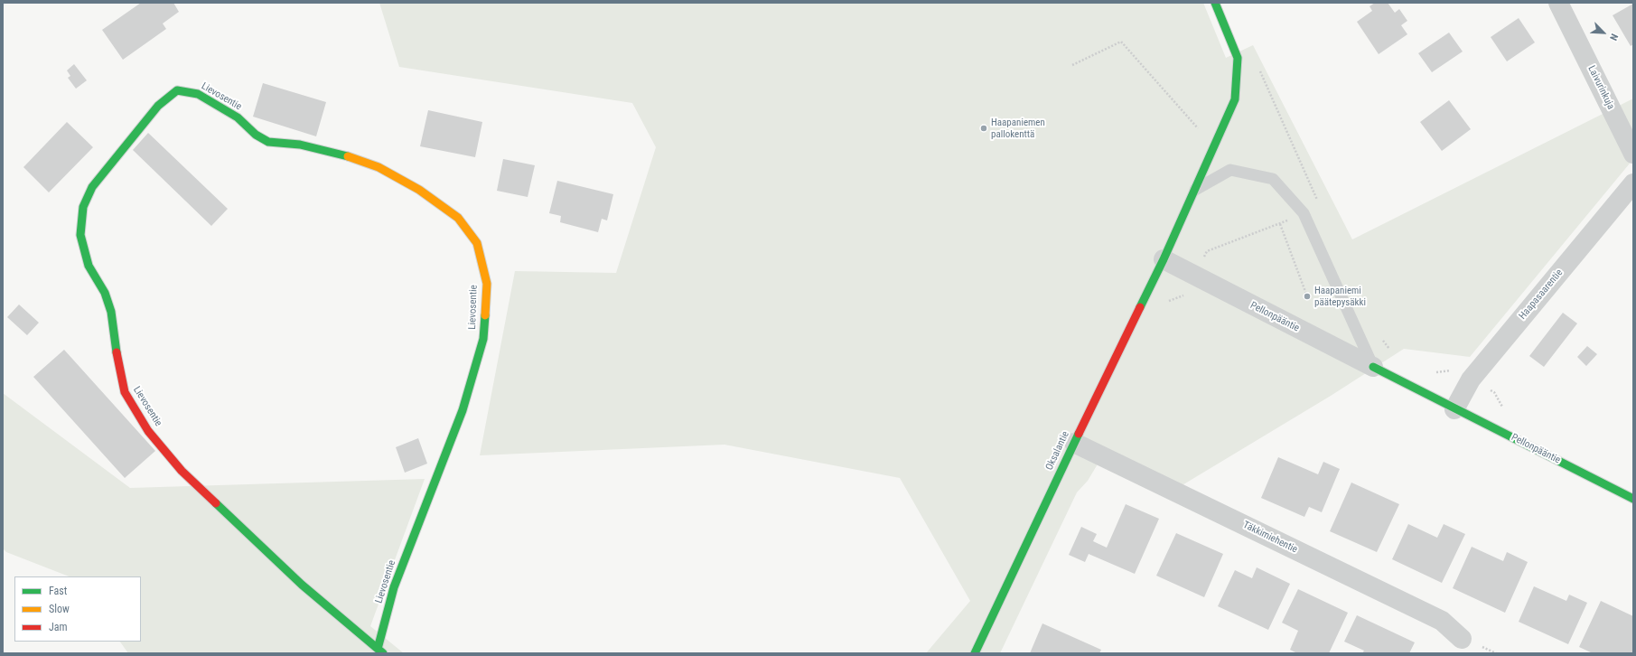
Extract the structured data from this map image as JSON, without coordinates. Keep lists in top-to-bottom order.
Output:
{
  "streets": {
    "street": [
      "Laivurinkuja",
      "Lievosentie",
      "Haapasaarentie",
      "Pellonpääntie",
      "Oksalantie",
      "Täkkimiehentie"
    ]
  },
  "crossings": [
    ["Haapasaarentie", "Pellonpääntie"],
    ["Pellonpääntie", "Oksalantie"],
    ["Oksalantie", "Täkkimiehentie"]
  ],
  "places": ["Haapaniemen pallokenttä", "Haapaniemi päätepysäkki"],
  "legend": ["Fast", "Slow", "Jam"],
  "north": "bottom right"
}
